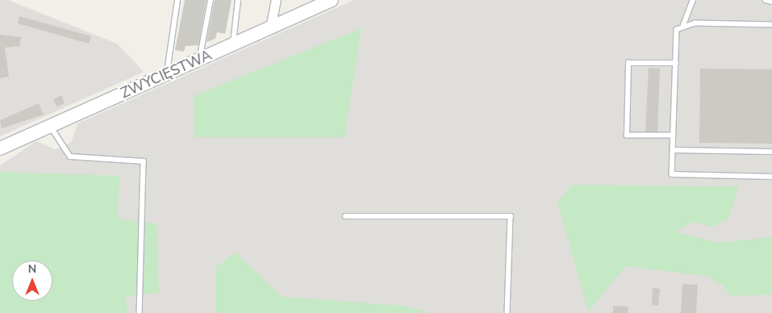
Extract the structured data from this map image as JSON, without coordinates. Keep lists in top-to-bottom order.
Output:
{
  "streets": {
    "street": ["ZWYCIĘSTWA"]
  },
  "north": "top"
}
